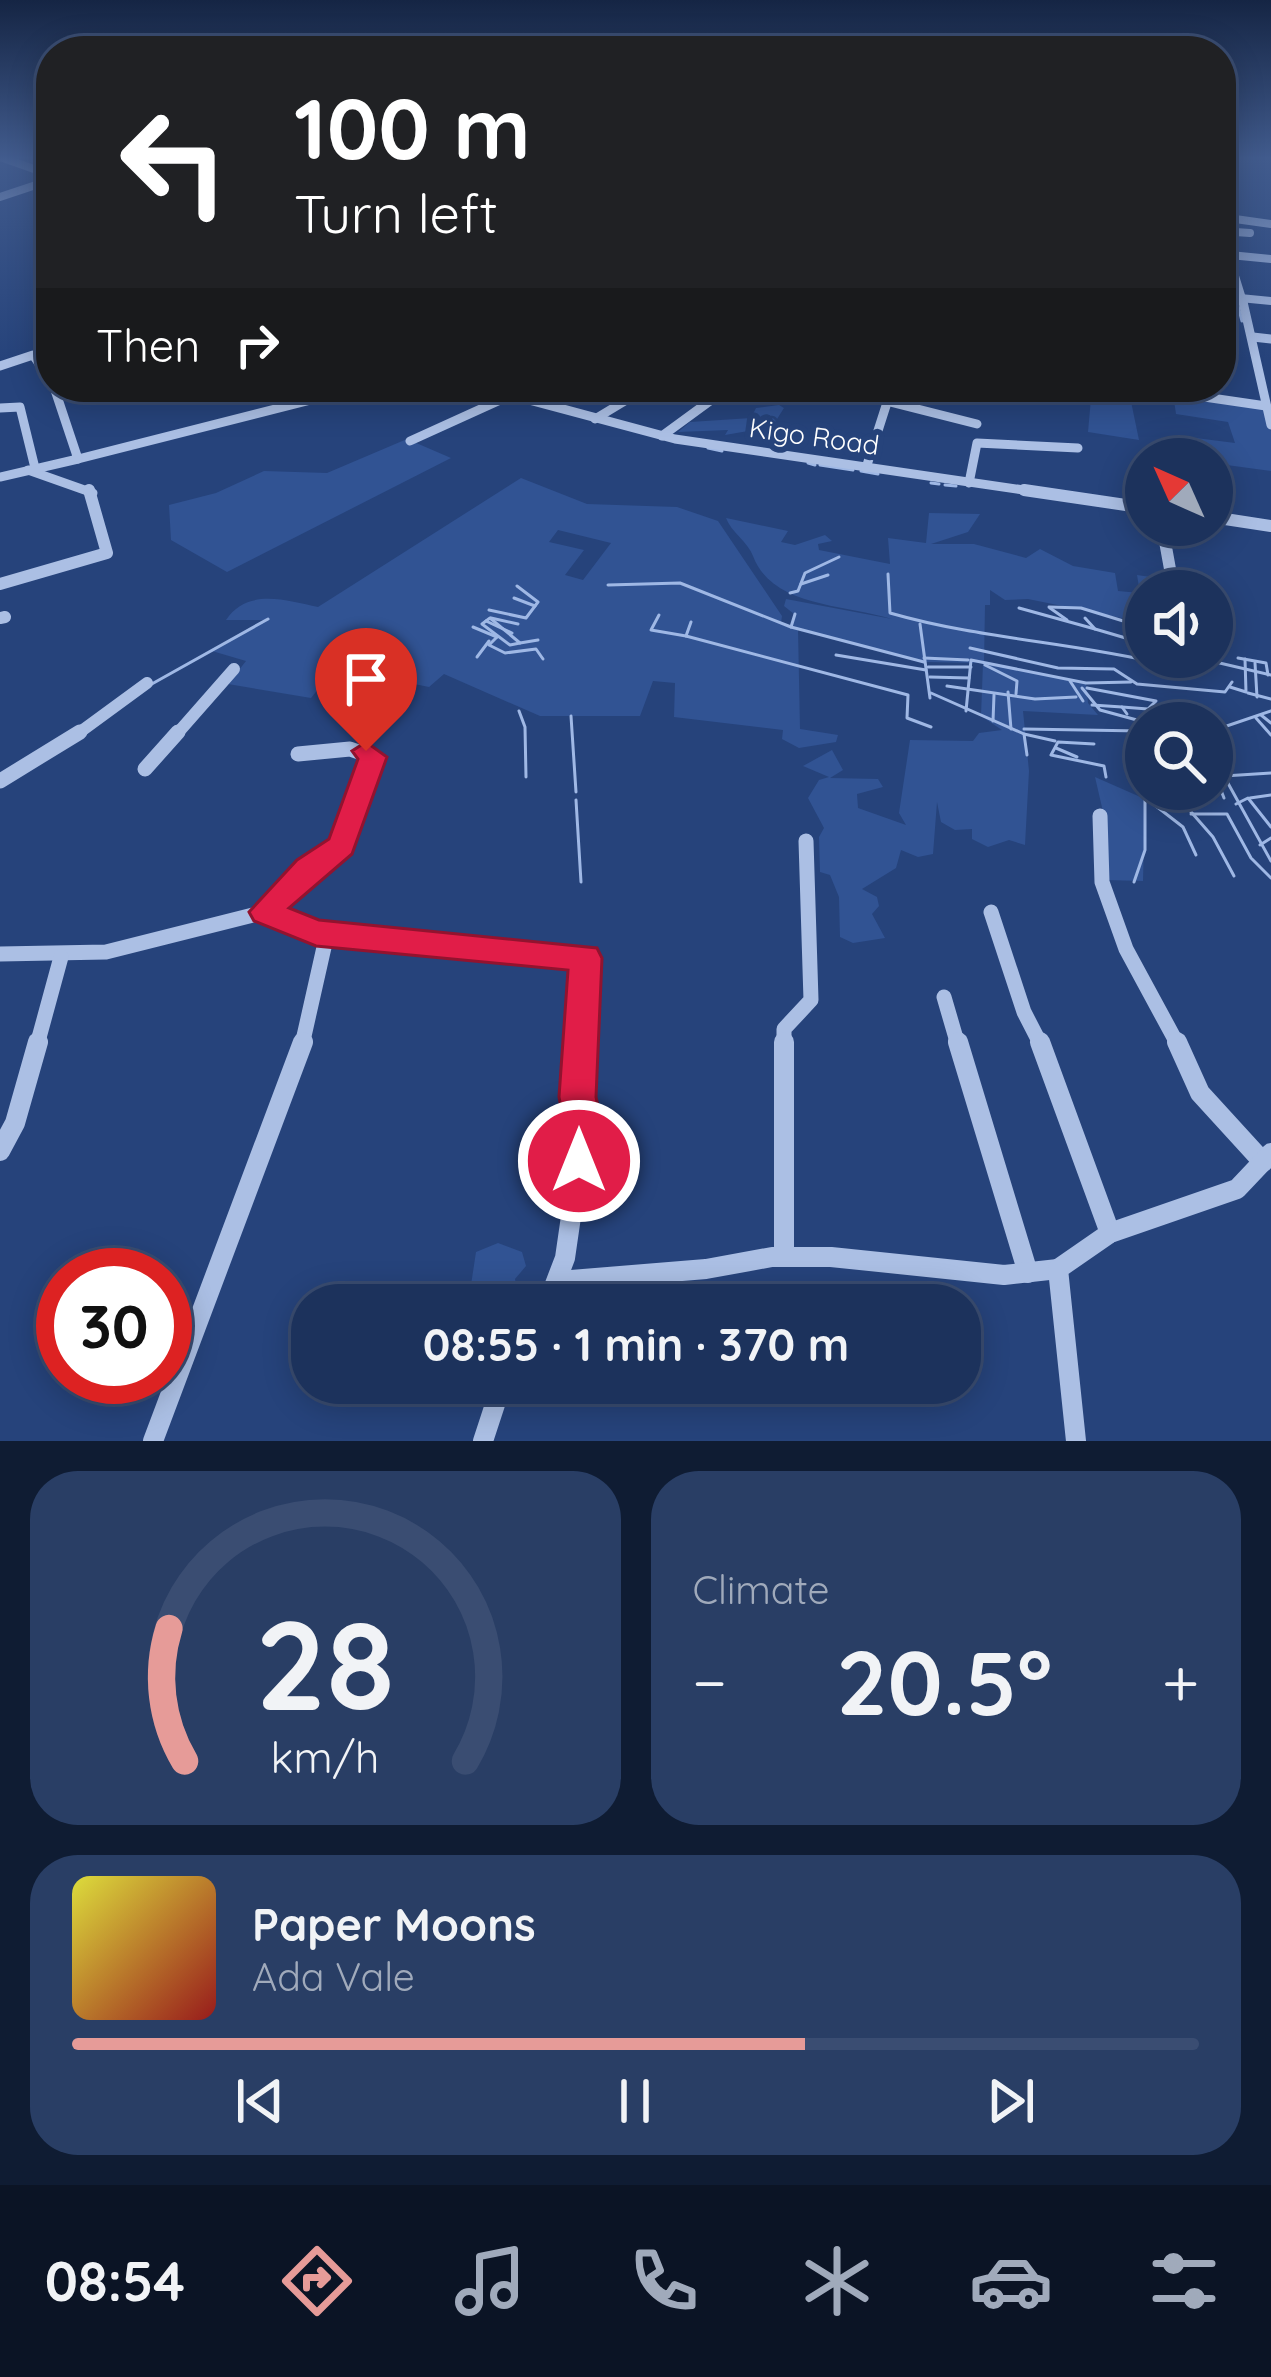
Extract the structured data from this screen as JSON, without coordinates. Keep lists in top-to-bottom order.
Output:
{
  "streets": {
    "street": ["Kigo Road"]
  },
  "north": "top left",
  "page": {
    "turn": ["100 m", "Turn left"],
    "then": "Then",
    "limit": "30",
    "trip": "08:55 · 1 min · 370 m",
    "tile": "Climate",
    "heat": ["−", "20.5°", "+"],
    "song": ["Paper Moons", "Ada Vale"],
    "tabs": "08:54",
    "gauge": ["28", "km/h"]
  }
}
